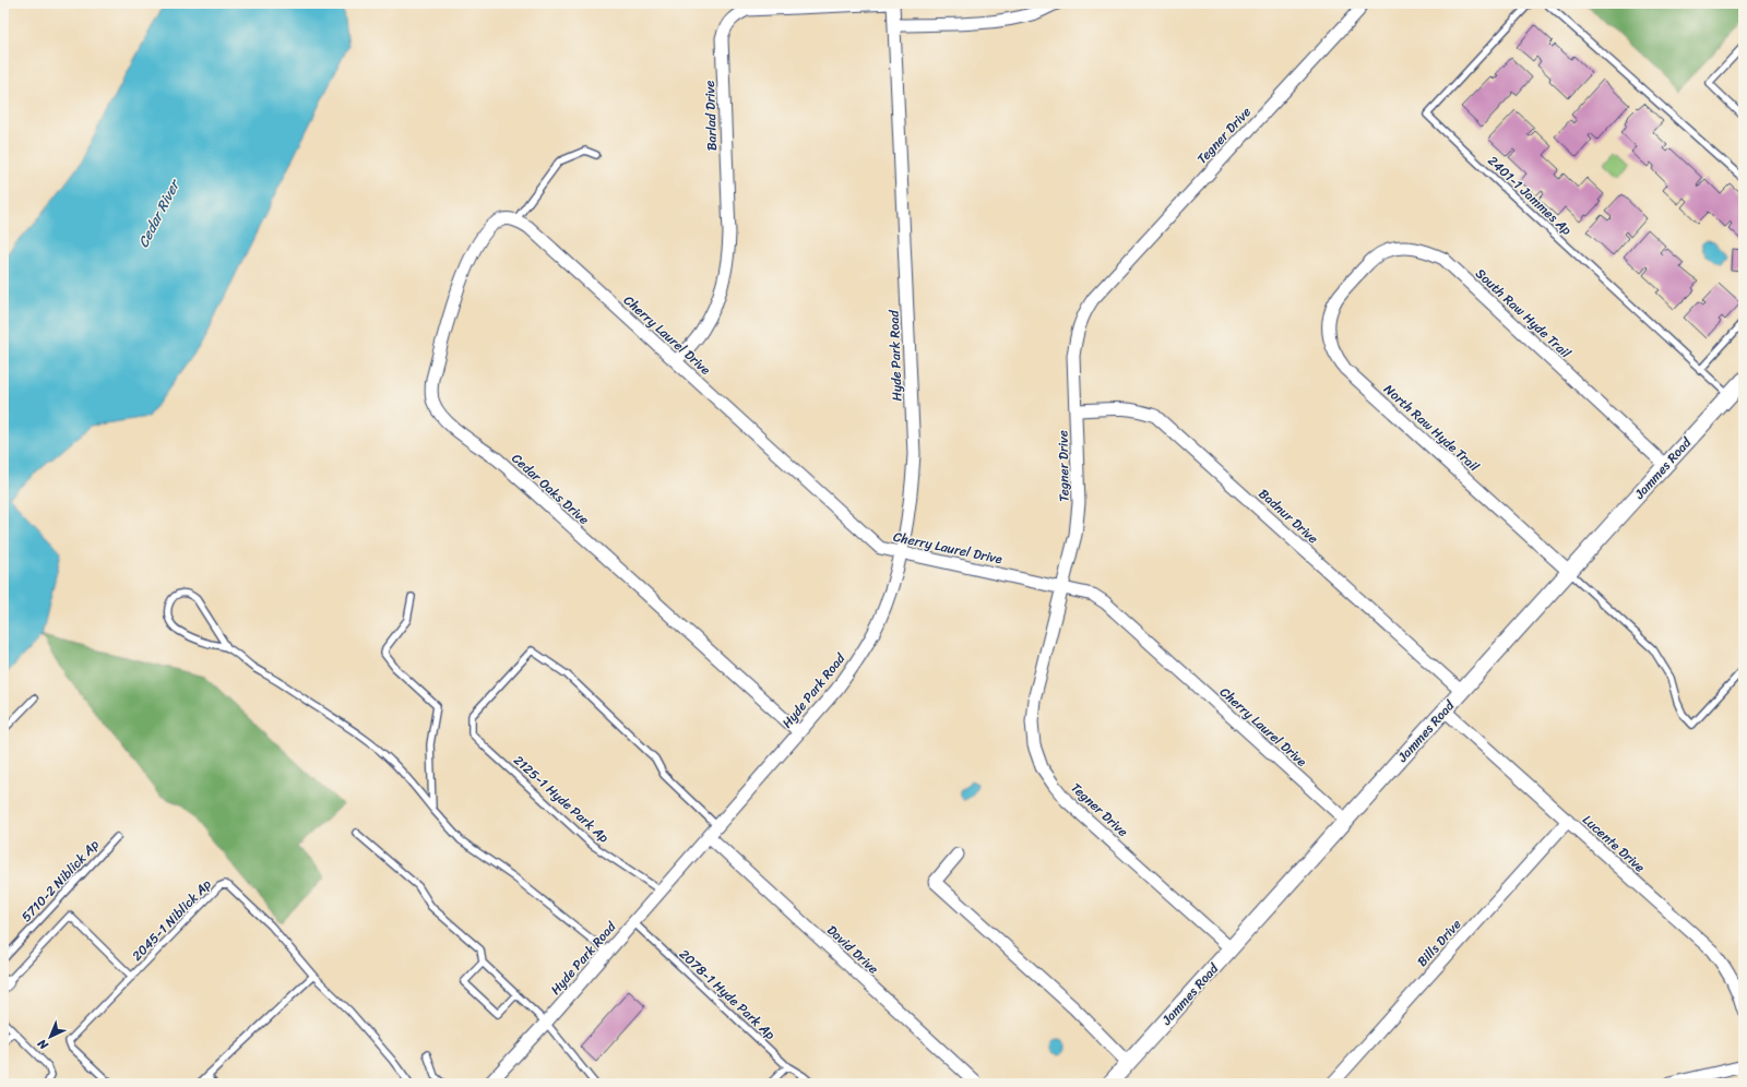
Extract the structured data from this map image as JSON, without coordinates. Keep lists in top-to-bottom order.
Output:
{
  "streets": {
    "street": [
      "Barlad Drive",
      "Tegner Drive",
      "South Raw Hyde Trail",
      "Cherry Laurel Drive",
      "Hyde Park Road",
      "North Raw Hyde Trail",
      "Jammes Road",
      "Cedar Oaks Drive",
      "Badnur Drive",
      "Lucente Drive",
      "Bills Drive",
      "David Drive"
    ],
    "lane": [
      "2401-1 Jammes Ap",
      "2125-1 Hyde Park Ap",
      "5710-2 Niblick Ap",
      "2045-1 Niblick Ap",
      "2078-1 Hyde Park Ap"
    ]
  },
  "crossings": [
    ["Barlad Drive", "Cherry Laurel Drive"],
    ["Barlad Drive", "Hyde Park Road"],
    ["Tegner Drive", "Cherry Laurel Drive"],
    ["Tegner Drive", "Jammes Road"],
    ["Tegner Drive", "Badnur Drive"],
    ["2401-1 Jammes Ap", "Jammes Road"],
    ["South Raw Hyde Trail", "North Raw Hyde Trail"],
    ["South Raw Hyde Trail", "Jammes Road"],
    ["Cherry Laurel Drive", "Hyde Park Road"],
    ["Cherry Laurel Drive", "Jammes Road"],
    ["Cherry Laurel Drive", "Cedar Oaks Drive"],
    ["Hyde Park Road", "Cedar Oaks Drive"],
    ["Hyde Park Road", "2125-1 Hyde Park Ap"],
    ["Hyde Park Road", "David Drive"],
    ["Hyde Park Road", "2078-1 Hyde Park Ap"],
    ["North Raw Hyde Trail", "Jammes Road"],
    ["Jammes Road", "Badnur Drive"],
    ["Jammes Road", "Lucente Drive"],
    ["Lucente Drive", "Bills Drive"]
  ],
  "water": ["Cedar River"],
  "north": "bottom left"
}
